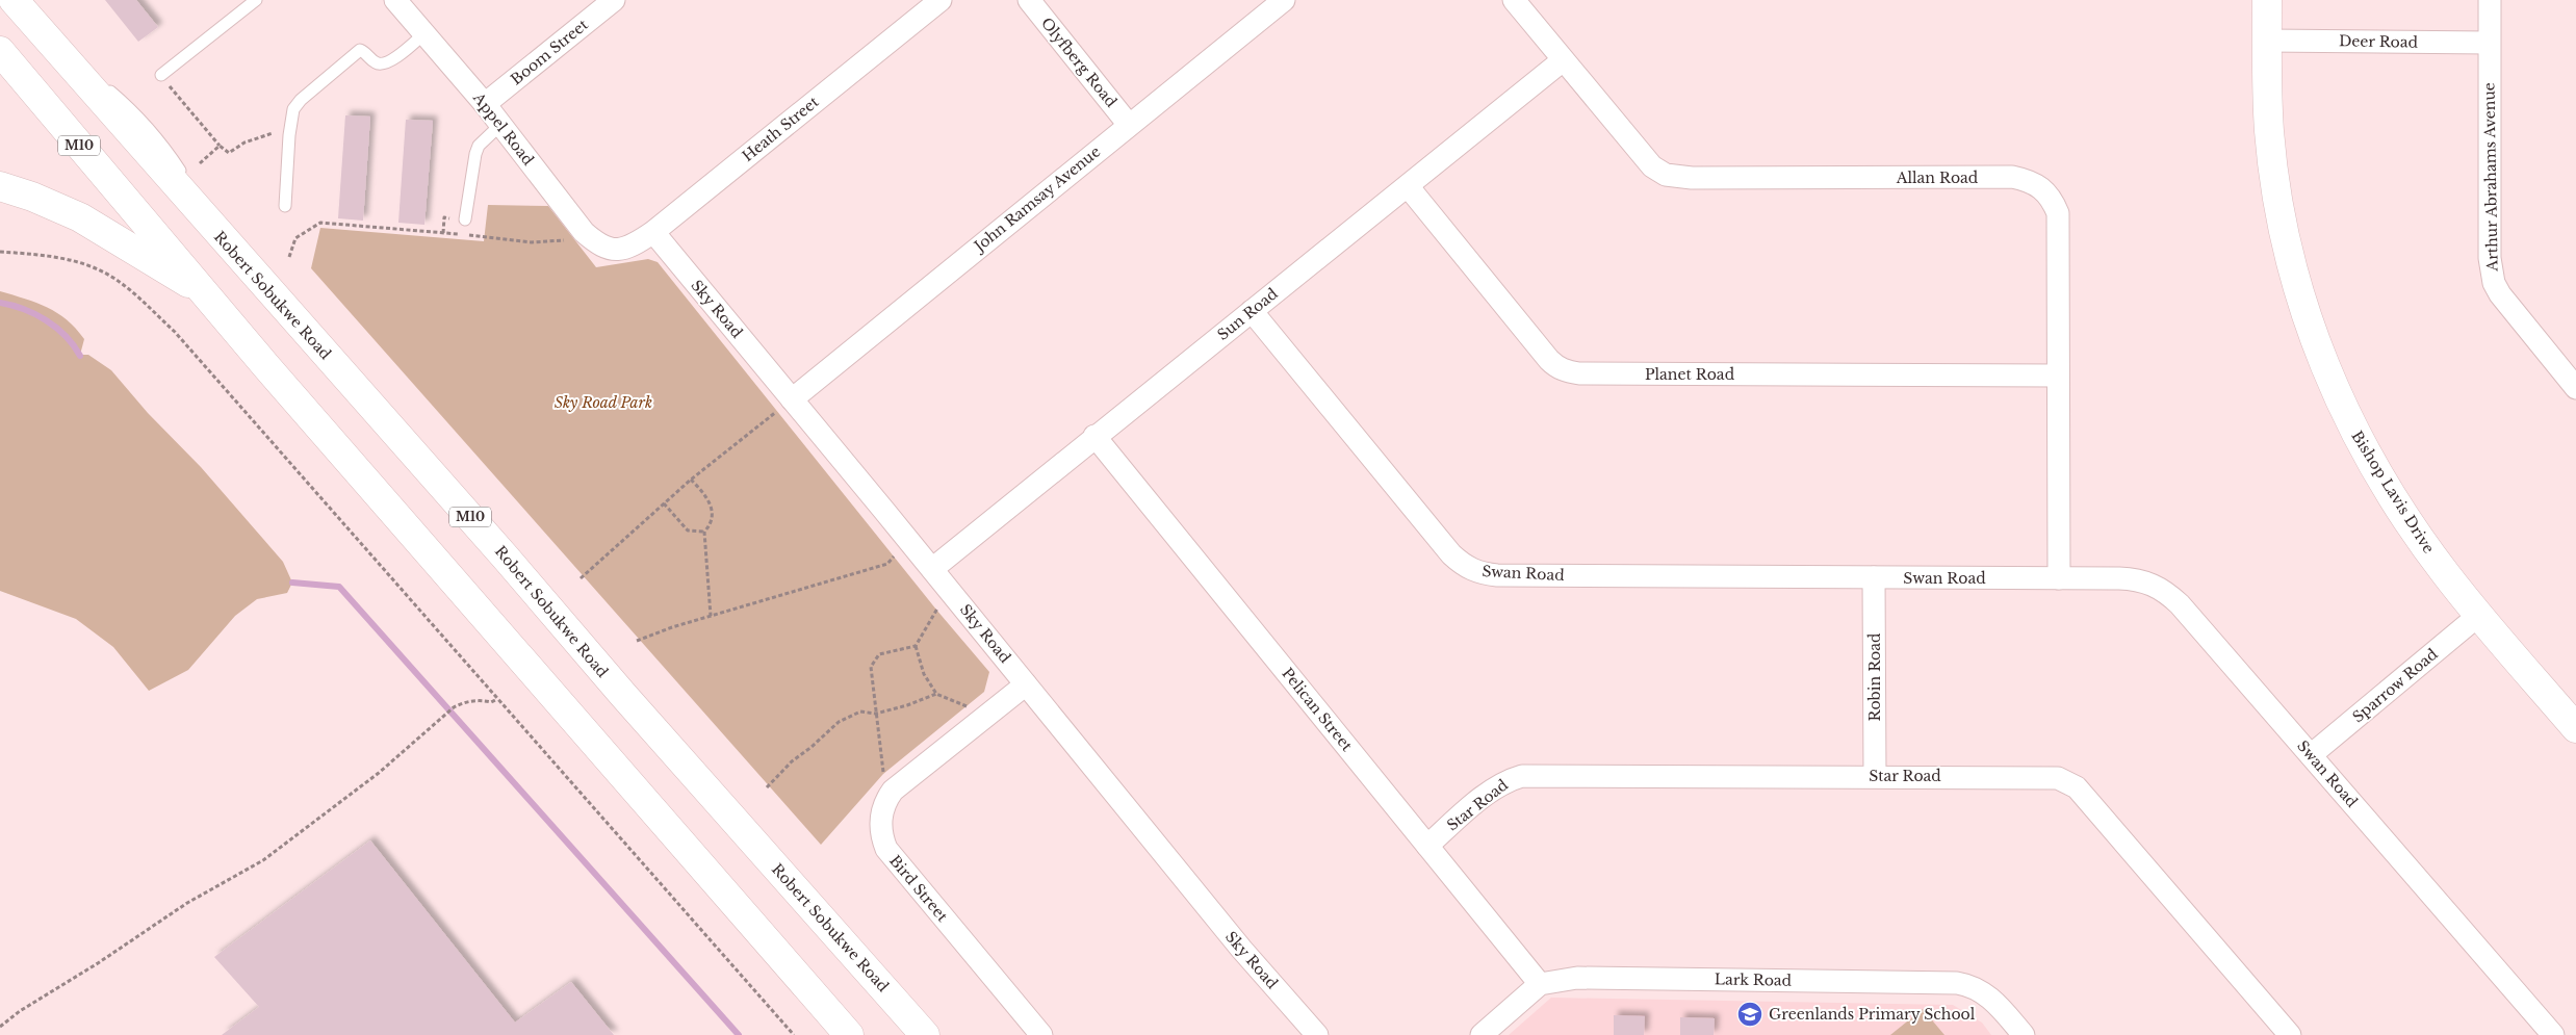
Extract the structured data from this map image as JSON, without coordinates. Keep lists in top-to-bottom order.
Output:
{
  "streets": {
    "main road": ["M10", "Robert Sobukwe Road", "Bishop Lavis Drive"],
    "street": [
      "Deer Road",
      "Boom Street",
      "Olyfberg Road",
      "Appel Road",
      "Heath Street",
      "Arthur Abrahams Avenue",
      "Allan Road",
      "John Ramsay Avenue",
      "Sky Road",
      "Sun Road",
      "Planet Road",
      "Swan Road",
      "Robin Road",
      "Sparrow Road",
      "Pelican Street",
      "Star Road",
      "Bird Street",
      "Lark Road"
    ]
  },
  "crossings": [
    ["Deer Road", "Arthur Abrahams Avenue"],
    ["Deer Road", "Bishop Lavis Drive"],
    ["Boom Street", "Appel Road"],
    ["Olyfberg Road", "John Ramsay Avenue"],
    ["Appel Road", "Heath Street"],
    ["Heath Street", "Sky Road"],
    ["Allan Road", "Sun Road"],
    ["Allan Road", "Planet Road"],
    ["Allan Road", "Swan Road"],
    ["John Ramsay Avenue", "Sky Road"],
    ["Sky Road", "Sun Road"],
    ["Sky Road", "Bird Street"],
    ["Sun Road", "Planet Road"],
    ["Sun Road", "Swan Road"],
    ["Sun Road", "Pelican Street"],
    ["Bishop Lavis Drive", "Sparrow Road"],
    ["Swan Road", "Robin Road"],
    ["Swan Road", "Sparrow Road"],
    ["Robin Road", "Star Road"],
    ["Pelican Street", "Star Road"],
    ["Pelican Street", "Lark Road"]
  ],
  "parks": ["Sky Road Park"],
  "places": {
    "school or university": ["Greenlands Primary School"]
  }
}
